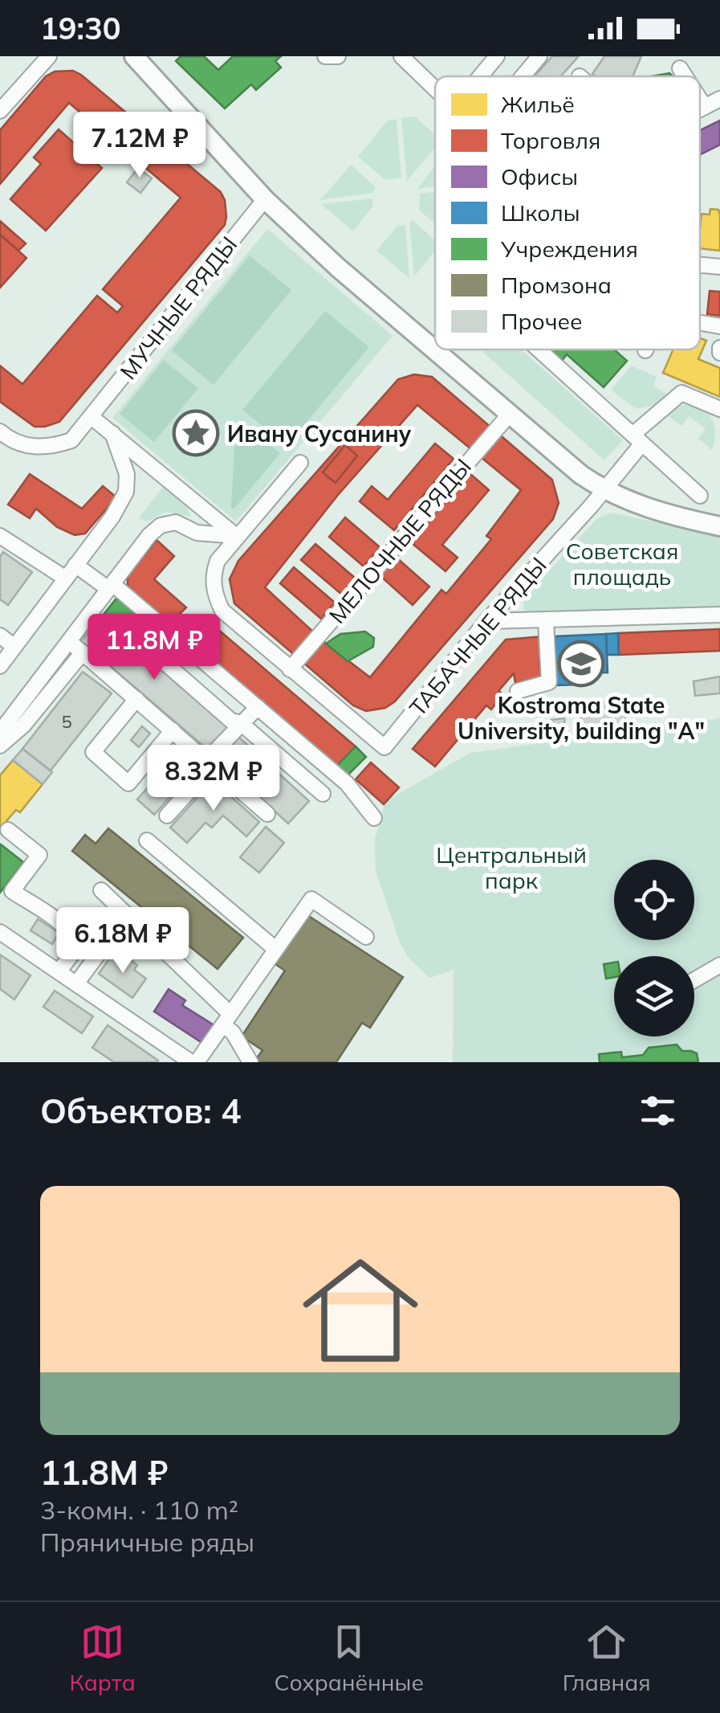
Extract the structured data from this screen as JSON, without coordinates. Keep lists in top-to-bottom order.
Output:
{
  "streets": {
    "street": ["МУЧНЫЕ РЯДЫ", "МЕЛОЧНЫЕ РЯДЫ", "ТАБАЧНЫЕ РЯДЫ"]
  },
  "crossings": [
    ["МЕЛОЧНЫЕ РЯДЫ", "ТАБАЧНЫЕ РЯДЫ"]
  ],
  "parks": ["Советская площадь", "Центральный парк"],
  "places": {
    "place": ["Ивану Сусанину"],
    "school or university": ["Kostroma State University, building \"A\""]
  },
  "house_numbers": ["5"],
  "legend": [
    "Жильё",
    "Торговля",
    "Офисы",
    "Школы",
    "Учреждения",
    "Промзона",
    "Прочее"
  ],
  "page": {
    "status": "19:30",
    "price": [
      "7.12M ₽",
      "11.8M ₽",
      "8.32M ₽",
      "6.18M ₽"
    ],
    "heading": "Объектов: 4",
    "list": [
      {
        "name": "11.8M ₽",
        "note": "3-комн. · 110 m² · Пряничные ряды"
      }
    ],
    "tabs": ["Карта", "Сохранённые", "Главная"]
  }
}
